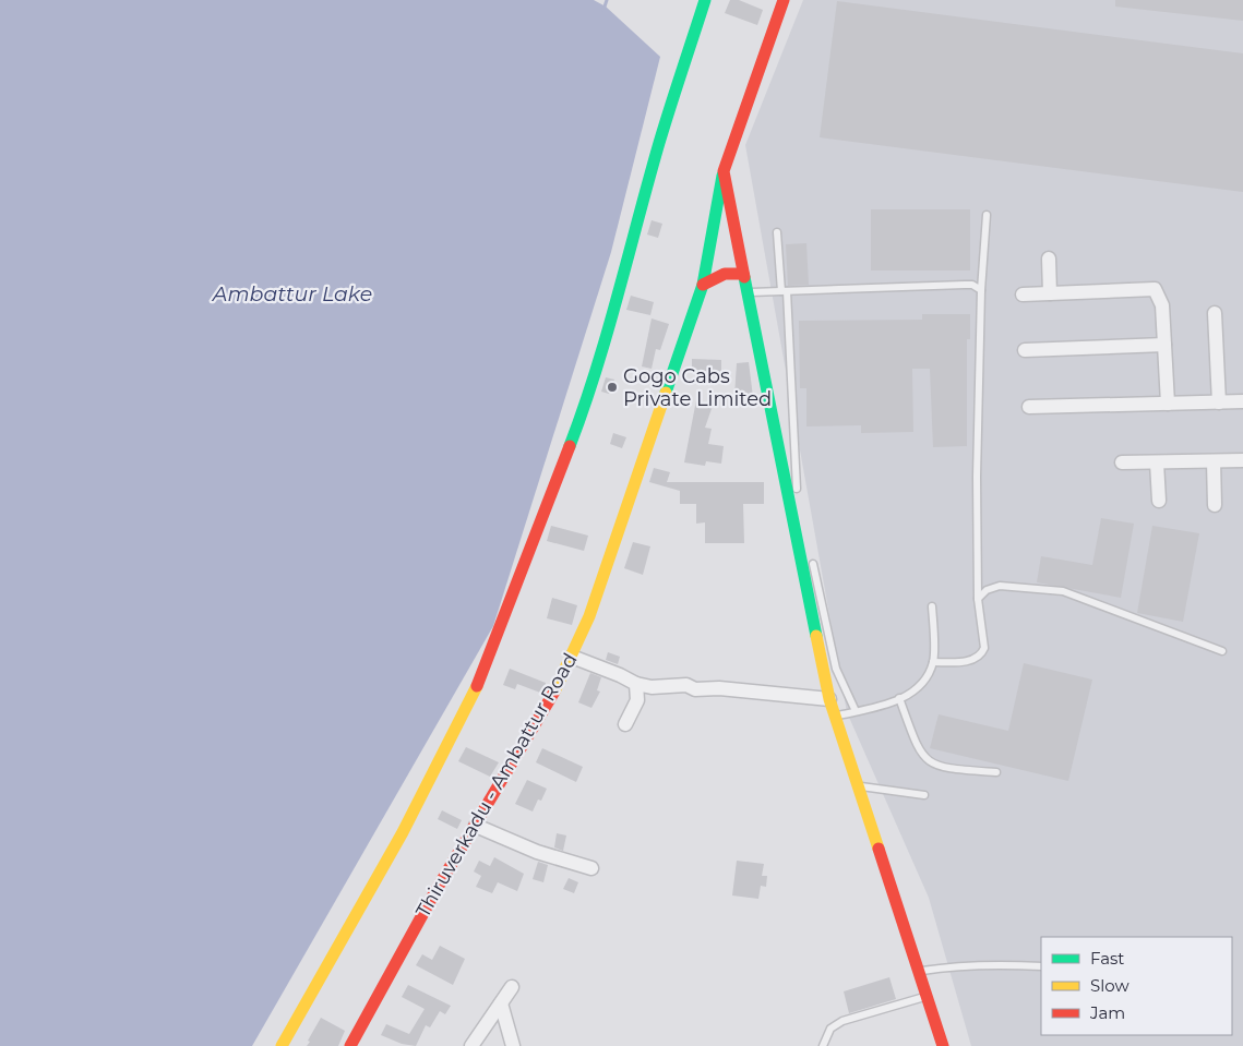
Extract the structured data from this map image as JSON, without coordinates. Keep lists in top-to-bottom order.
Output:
{
  "streets": {
    "main road": ["Thiruverkadu - Ambattur Road"]
  },
  "water": ["Ambattur Lake"],
  "places": ["Gogo Cabs Private Limited"],
  "legend": ["Fast", "Slow", "Jam"]
}
